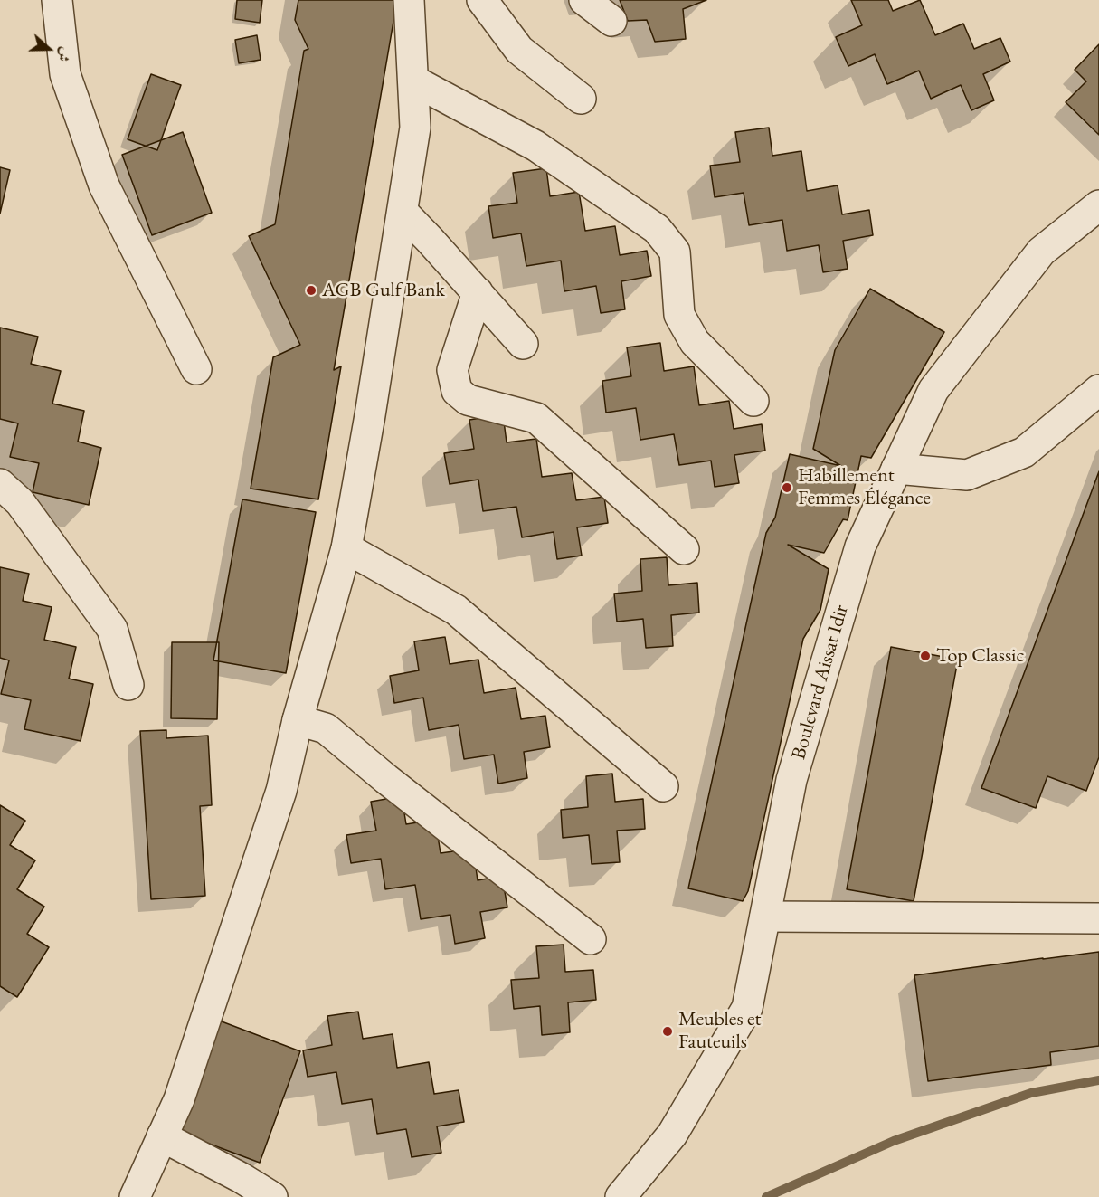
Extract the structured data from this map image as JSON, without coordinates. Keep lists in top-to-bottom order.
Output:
{
  "streets": {
    "street": ["Boulevard Aissat Idir"]
  },
  "places": [
    "AGB Gulf Bank",
    "Habillement Femmes Élégance",
    "Top Classic",
    "Meubles et Fauteuils"
  ],
  "north": "right"
}
